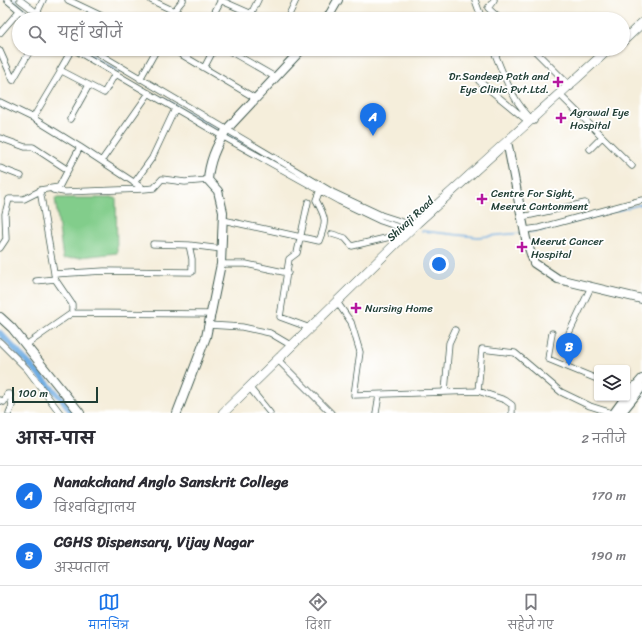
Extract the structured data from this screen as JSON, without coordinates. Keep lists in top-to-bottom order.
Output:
{
  "streets": {
    "main road": ["Shivaji Road"]
  },
  "places": {
    "health": [
      "Dr.Sandeep Path and Eye Clinic Pvt.Ltd.",
      "Agrawal Eye Hospital",
      "Centre For Sight, Meerut Cantonment",
      "Meerut Cancer Hospital",
      "Nursing Home"
    ]
  },
  "scale_bar": "100 m",
  "page": {
    "search": "यहाँ खोजें",
    "pins": ["A", "B"],
    "scale": "100 m",
    "heading": ["आस-पास", "2 नतीजे"],
    "list": [
      {
        "mark": "A",
        "name": "Nanakchand Anglo Sanskrit College",
        "note": "विश्वविद्यालय",
        "value": "170 m"
      },
      {
        "mark": "B",
        "name": "CGHS Dispensary, Vijay Nagar",
        "note": "अस्पताल",
        "value": "190 m"
      }
    ],
    "nav": ["मानचित्र", "दिशा", "सहेजे गए"]
  }
}
